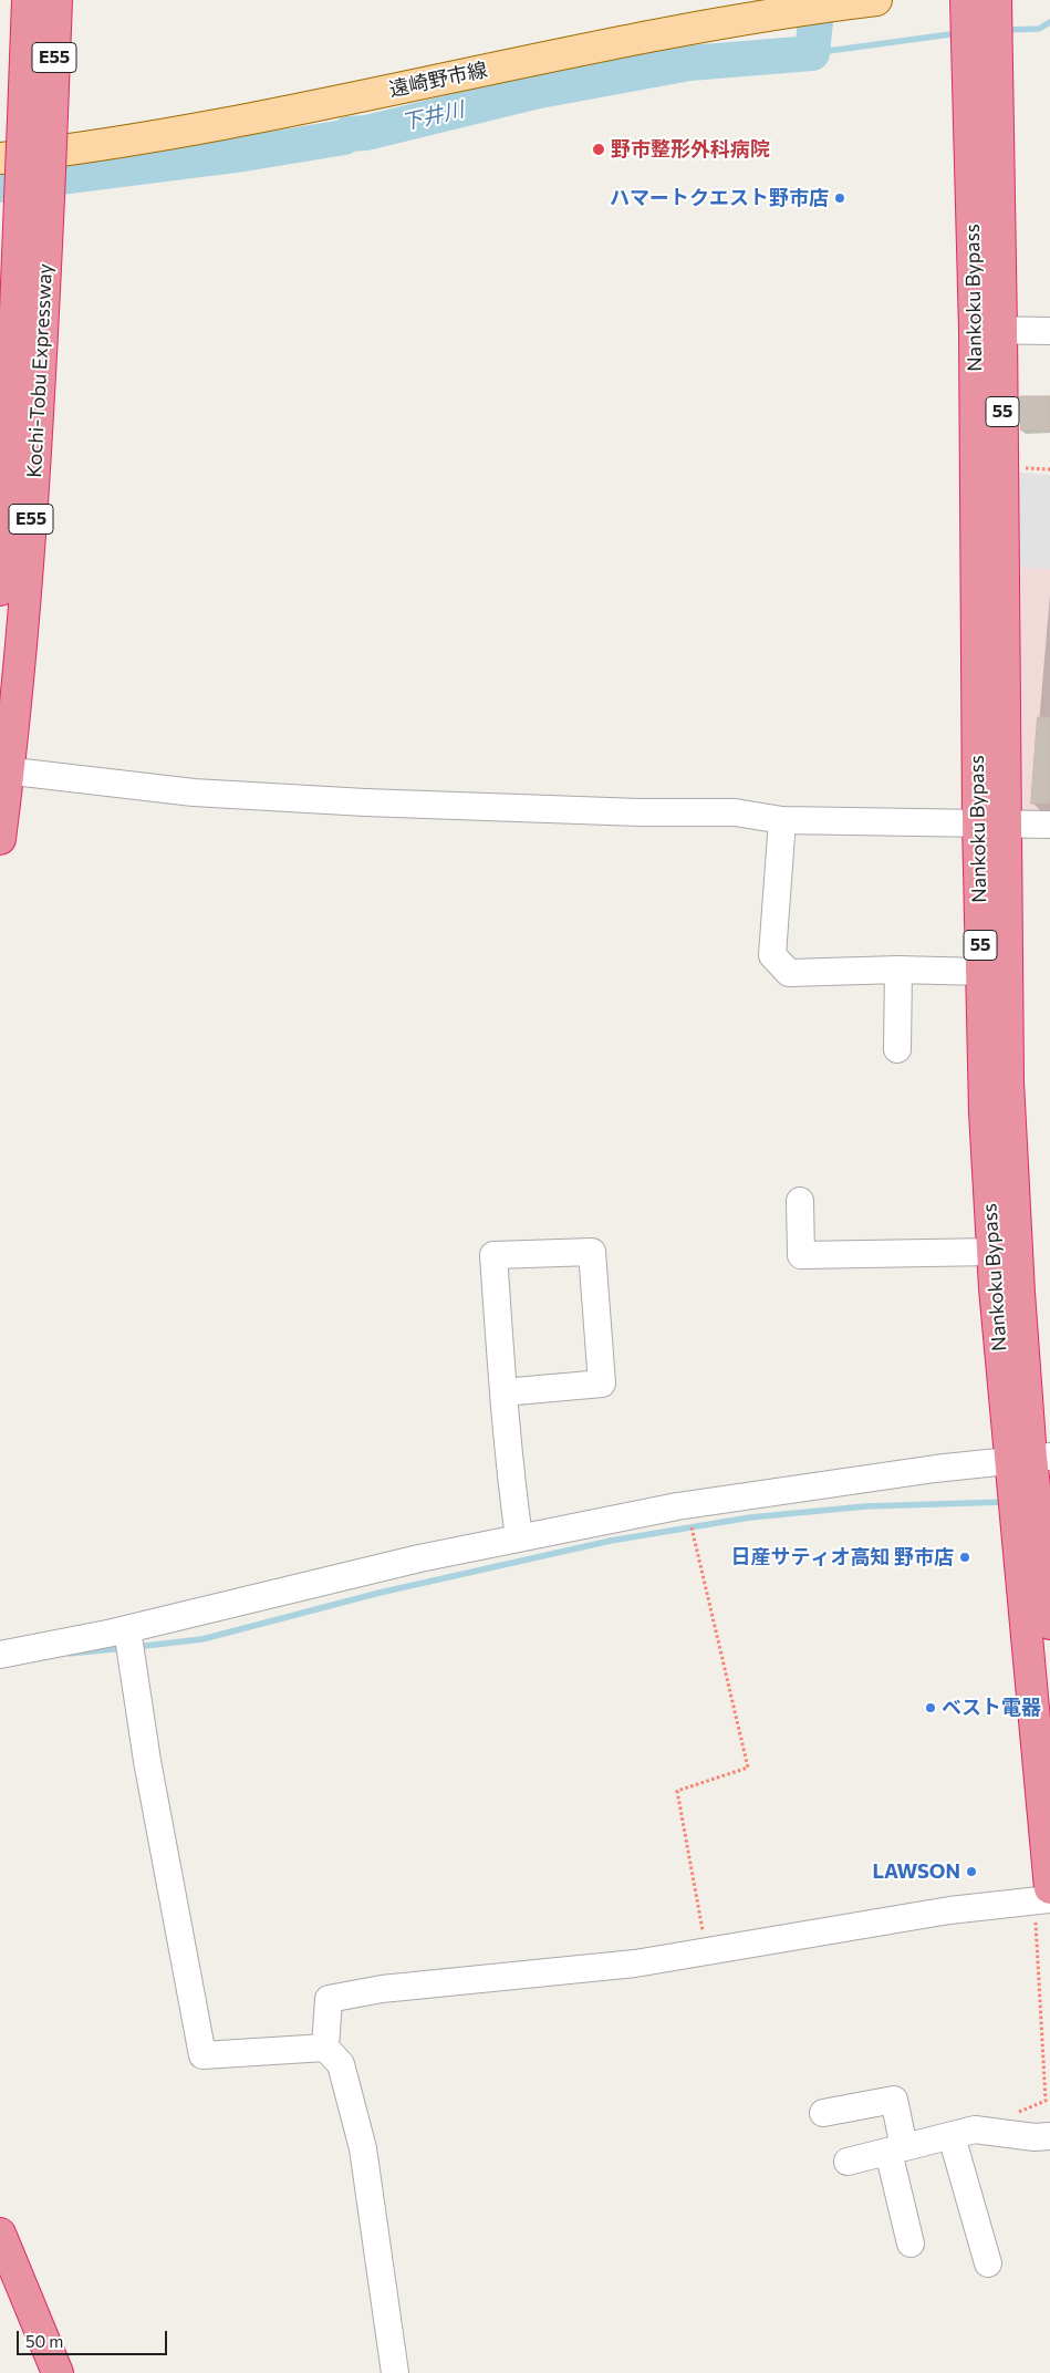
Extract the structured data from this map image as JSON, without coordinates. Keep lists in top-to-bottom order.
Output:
{
  "streets": {
    "highway": [
      "E55",
      "Nankoku Bypass",
      "Kochi-Tobu Expressway",
      "55"
    ],
    "main road": ["遠崎野市線"]
  },
  "water": ["下井川"],
  "places": [
    "野市整形外科病院",
    "ハマートクエスト野市店",
    "日産サティオ高知 野市店",
    "ベスト電器",
    "LAWSON"
  ],
  "scale_bar": "50 m"
}
